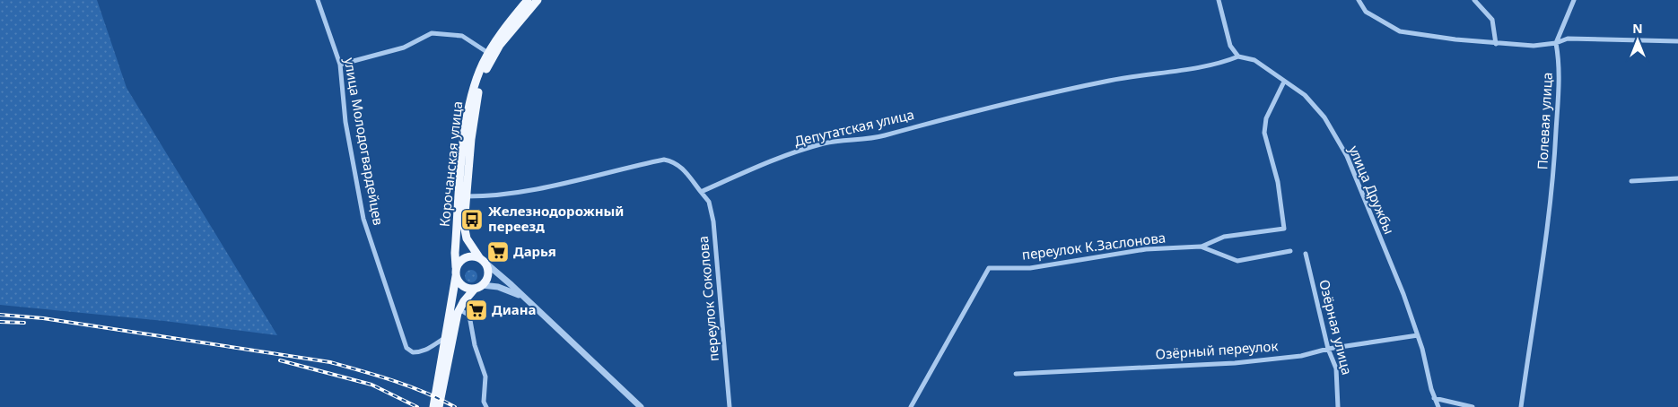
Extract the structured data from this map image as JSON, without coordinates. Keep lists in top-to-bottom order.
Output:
{
  "streets": {
    "main road": ["Корочанская улица"],
    "street": [
      "Полевая улица",
      "Депутатская улица",
      "улица Молодогвардейцев",
      "улица Дружбы",
      "переулок К.Заслонова",
      "переулок Соколова",
      "Озёрная улица",
      "Озёрный переулок"
    ]
  },
  "crossings": [
    ["Депутатская улица", "улица Дружбы"],
    ["Депутатская улица", "переулок Соколова"],
    ["улица Молодогвардейцев", "Корочанская улица"],
    ["улица Дружбы", "переулок К.Заслонова"],
    ["улица Дружбы", "Озёрный переулок"],
    ["Озёрная улица", "Озёрный переулок"]
  ],
  "places": {
    "bus stop": ["Железнодорожный переезд"],
    "supermarket": ["Дарья", "Диана"]
  },
  "north": "top"
}
